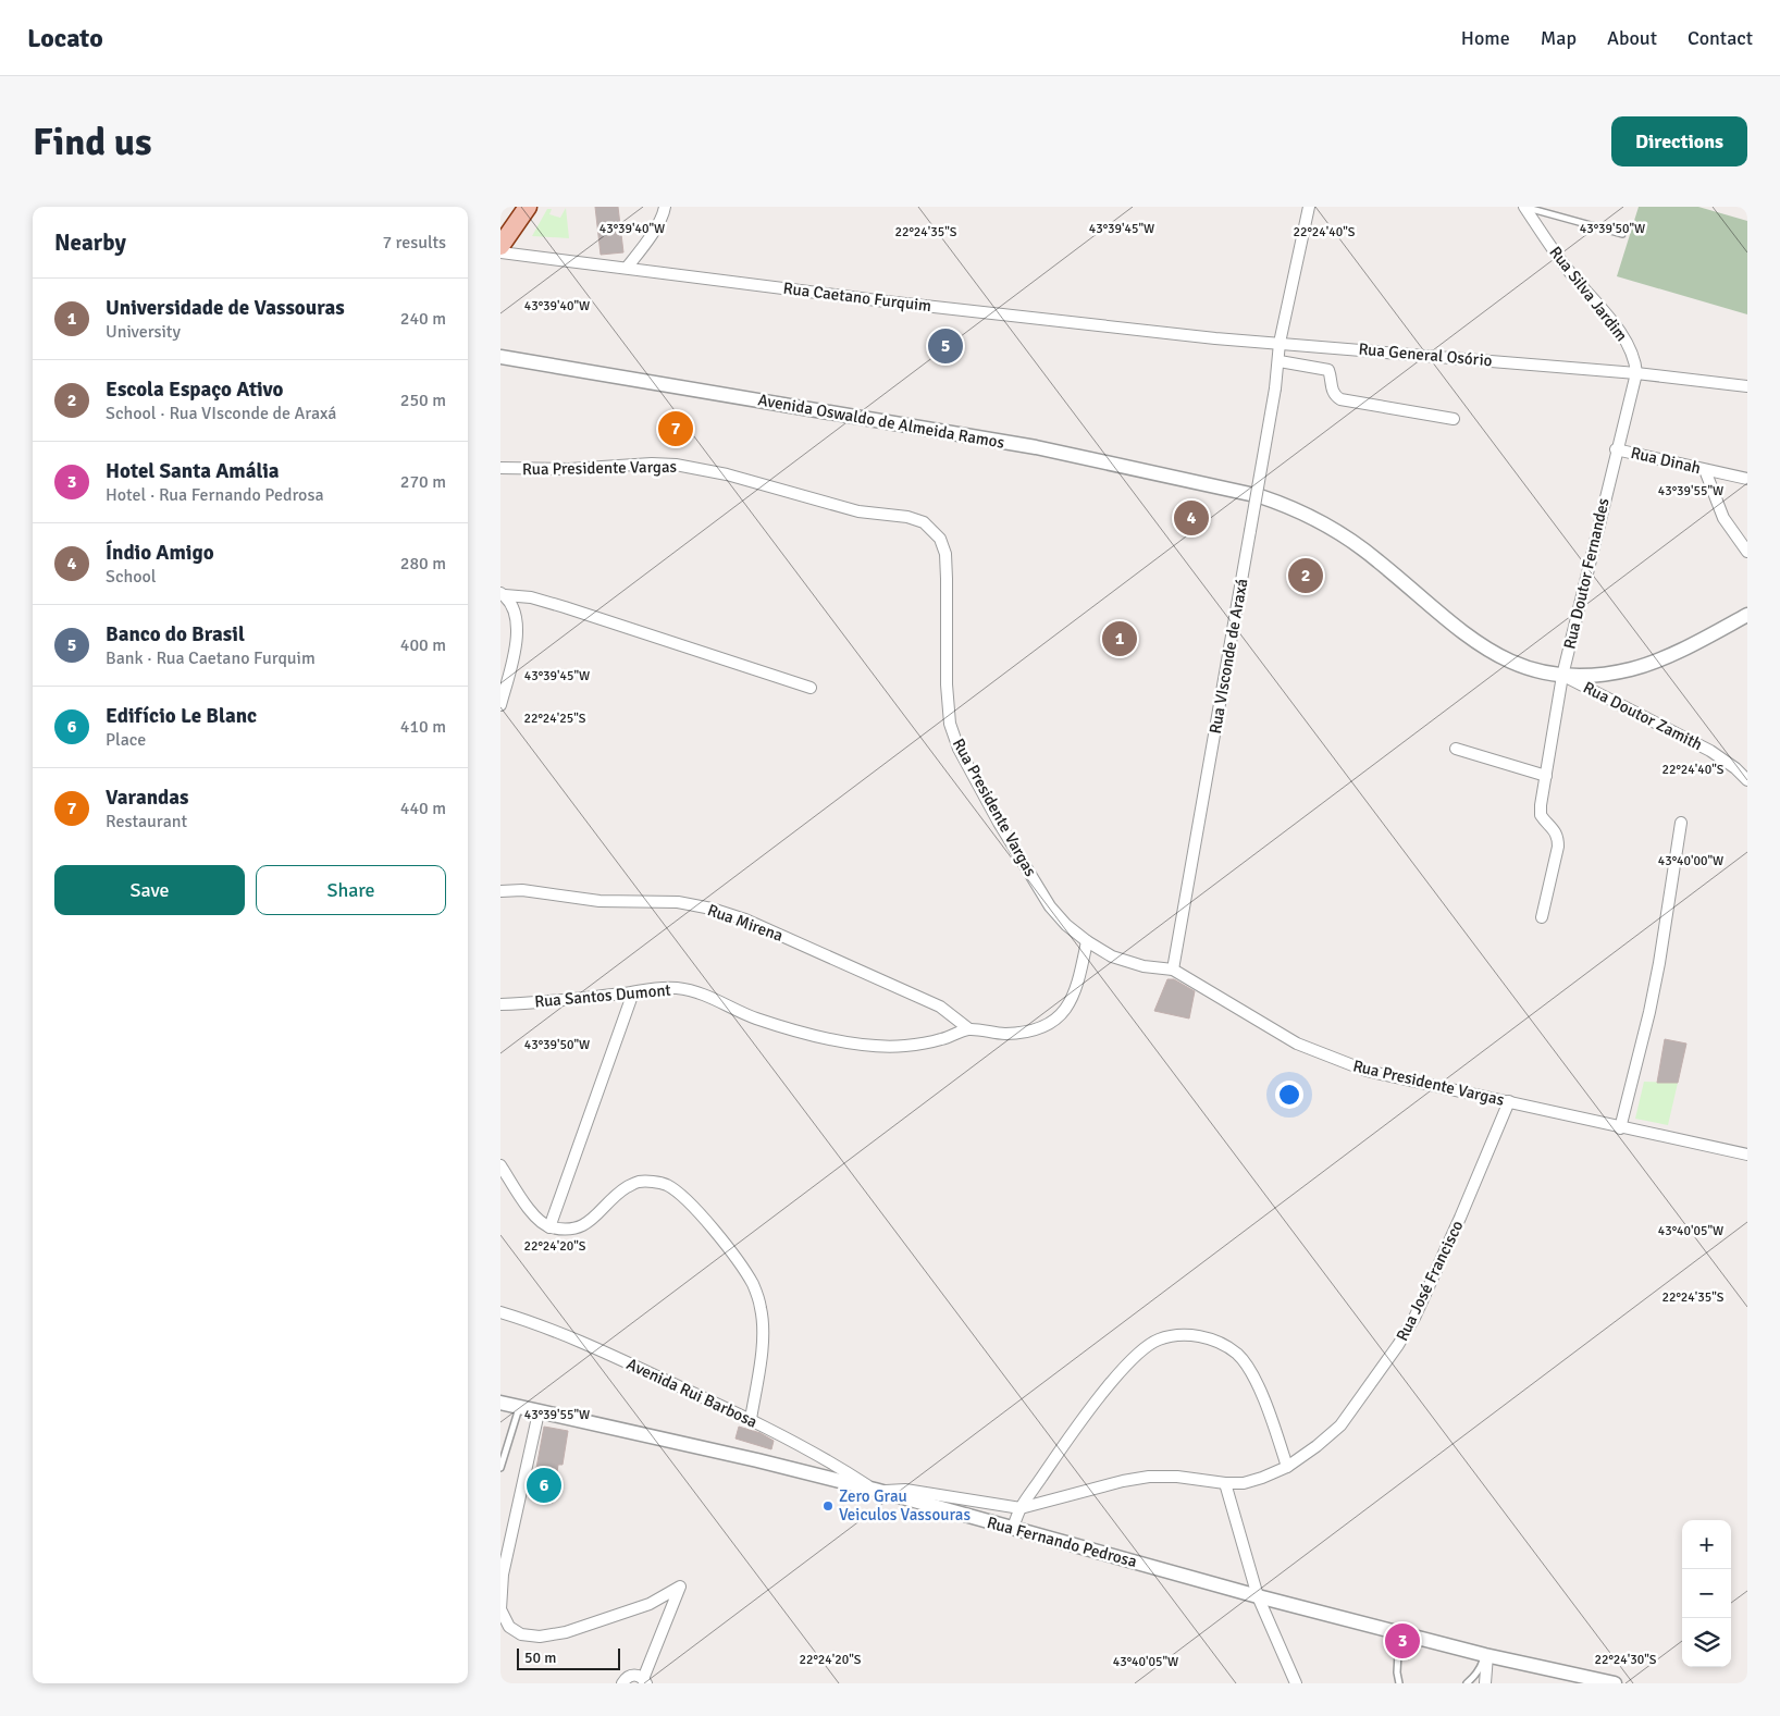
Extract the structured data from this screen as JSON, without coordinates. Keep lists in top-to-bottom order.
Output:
{
  "streets": {
    "street": [
      "Rua Silva Jardim",
      "Rua Caetano Furquim",
      "Rua General Osório",
      "Avenida Oswaldo de Almeida Ramos",
      "Rua Dinah",
      "Rua Presidente Vargas",
      "Rua Doutor Fernandes",
      "Rua VIsconde de Araxá",
      "Rua Doutor Zamith",
      "Rua Mirena",
      "Rua Santos Dumont",
      "Rua José Francisco",
      "Avenida Rui Barbosa",
      "Rua Fernando Pedrosa"
    ]
  },
  "crossings": [
    ["Rua Silva Jardim", "Rua General Osório"],
    ["Rua Silva Jardim", "Rua Doutor Fernandes"],
    ["Rua Caetano Furquim", "Rua General Osório"],
    ["Rua General Osório", "Rua Doutor Fernandes"],
    ["Rua General Osório", "Rua VIsconde de Araxá"],
    ["Avenida Oswaldo de Almeida Ramos", "Rua Doutor Fernandes"],
    ["Avenida Oswaldo de Almeida Ramos", "Rua Doutor Zamith"],
    ["Rua Dinah", "Rua Doutor Fernandes"],
    ["Rua Presidente Vargas", "Rua VIsconde de Araxá"],
    ["Rua Presidente Vargas", "Rua Santos Dumont"],
    ["Rua Presidente Vargas", "Rua José Francisco"],
    ["Rua Doutor Fernandes", "Rua Doutor Zamith"],
    ["Rua Mirena", "Rua Santos Dumont"],
    ["Rua José Francisco", "Avenida Rui Barbosa"],
    ["Rua José Francisco", "Rua Fernando Pedrosa"],
    ["Avenida Rui Barbosa", "Rua Fernando Pedrosa"]
  ],
  "places": ["Zero Grau Veiculos Vassouras"],
  "scale_bar": "50 m",
  "page": {
    "header": "Locato",
    "nav": [
      "Home",
      "Map",
      "About",
      "Contact"
    ],
    "buttons": [
      "Directions",
      ["Save", "Share"]
    ],
    "title": "Find us",
    "heading": ["Nearby", "7 results"],
    "list": [
      {
        "mark": "1",
        "name": "Universidade de Vassouras",
        "note": "University",
        "value": "240 m"
      },
      {
        "mark": "2",
        "name": "Escola Espaço Ativo",
        "note": "School · Rua VIsconde de Araxá",
        "value": "250 m"
      },
      {
        "mark": "3",
        "name": "Hotel Santa Amália",
        "note": "Hotel · Rua Fernando Pedrosa",
        "value": "270 m"
      },
      {
        "mark": "4",
        "name": "Índio Amigo",
        "note": "School",
        "value": "280 m"
      },
      {
        "mark": "5",
        "name": "Banco do Brasil",
        "note": "Bank · Rua Caetano Furquim",
        "value": "400 m"
      },
      {
        "mark": "6",
        "name": "Edifício Le Blanc",
        "note": "Place",
        "value": "410 m"
      },
      {
        "mark": "7",
        "name": "Varandas",
        "note": "Restaurant",
        "value": "440 m"
      }
    ],
    "pins": [
      "5",
      "7",
      "4",
      "2",
      "1",
      "6",
      "3"
    ],
    "map_buttons": ["+", "−"],
    "scale": "50 m"
  },
  "coordinates": [
    "43°39'45\"W",
    "43°39'40\"W",
    "43°39'50\"W",
    "22°24'35\"S",
    "22°24'40\"S",
    "43°39'55\"W",
    "22°24'25\"S",
    "43°40'00\"W",
    "43°40'05\"W",
    "22°24'20\"S",
    "22°24'30\"S"
  ]
}
